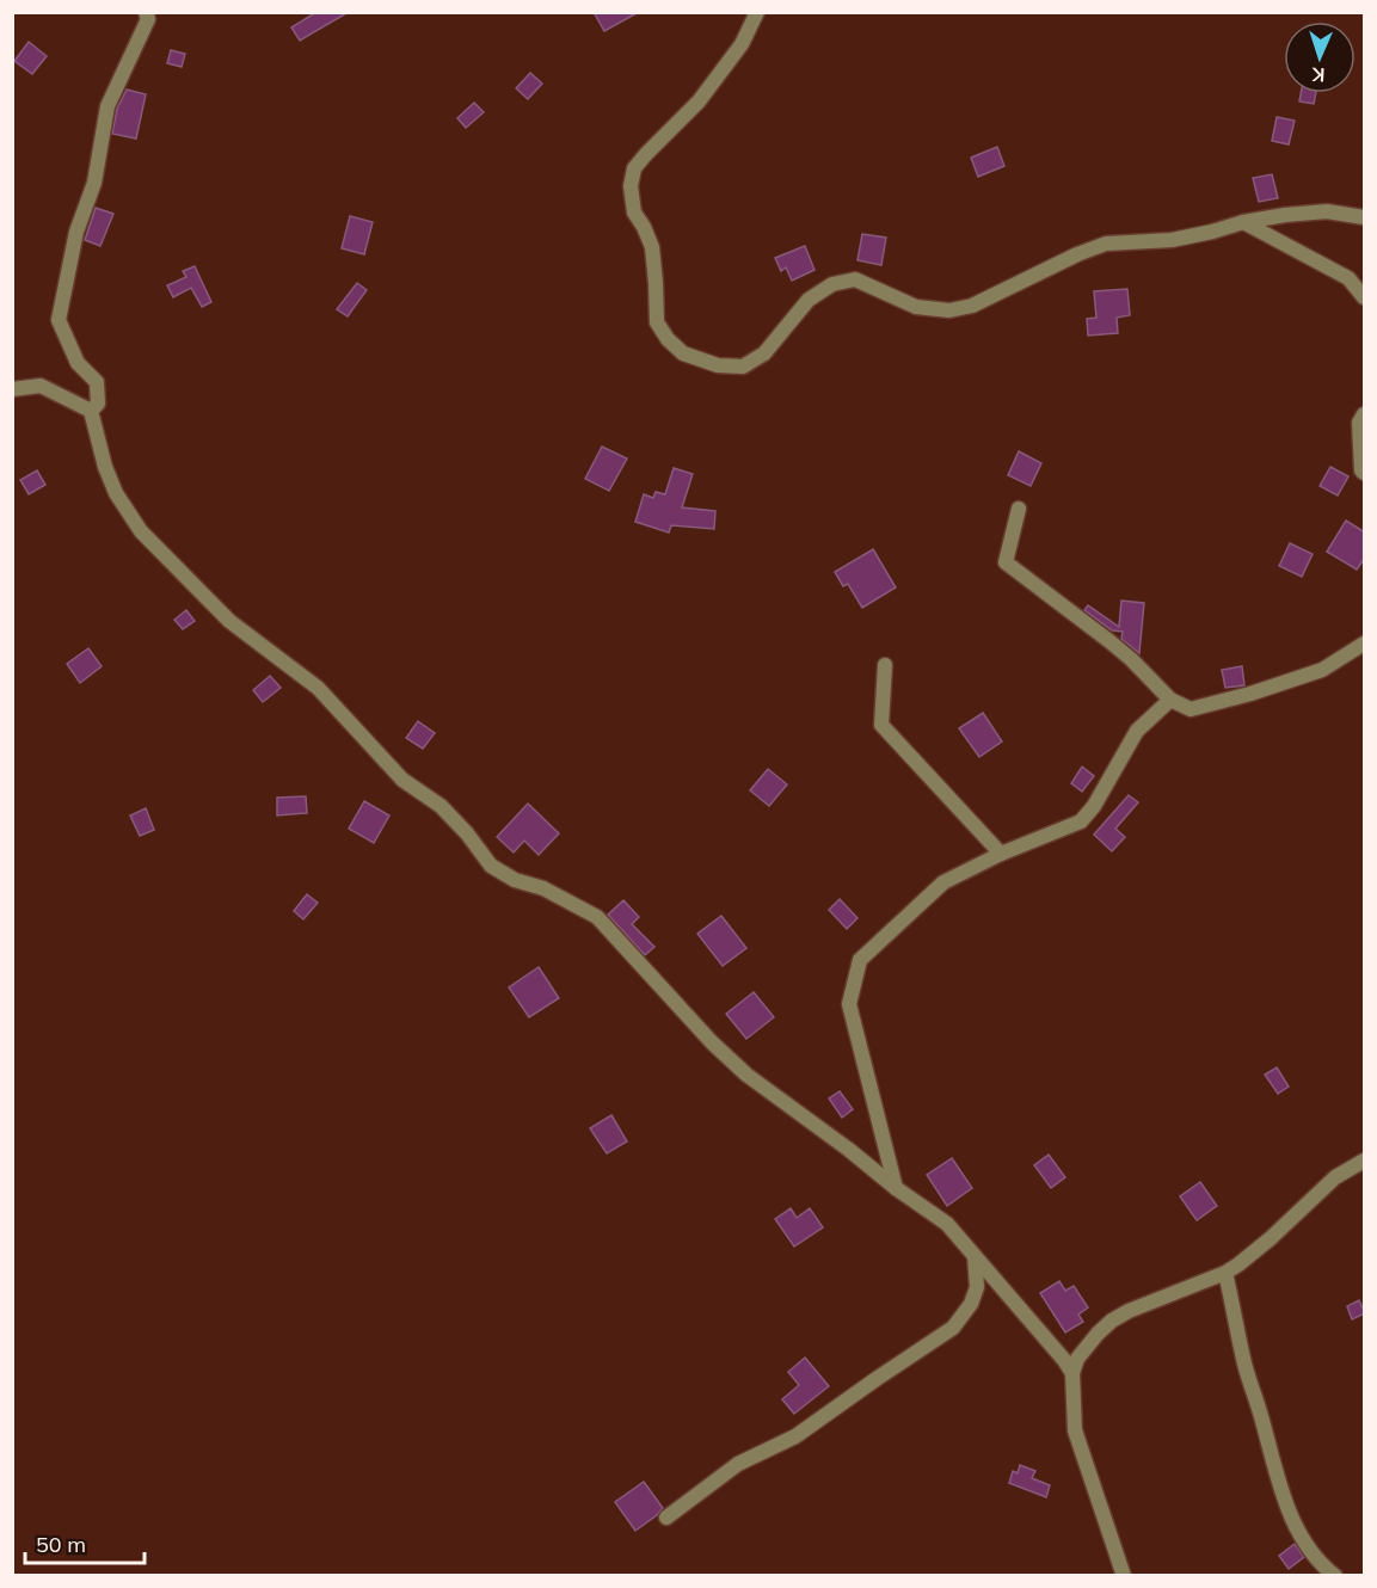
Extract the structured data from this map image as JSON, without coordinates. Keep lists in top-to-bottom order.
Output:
{
  "scale_bar": "50 m",
  "north": "bottom"
}
